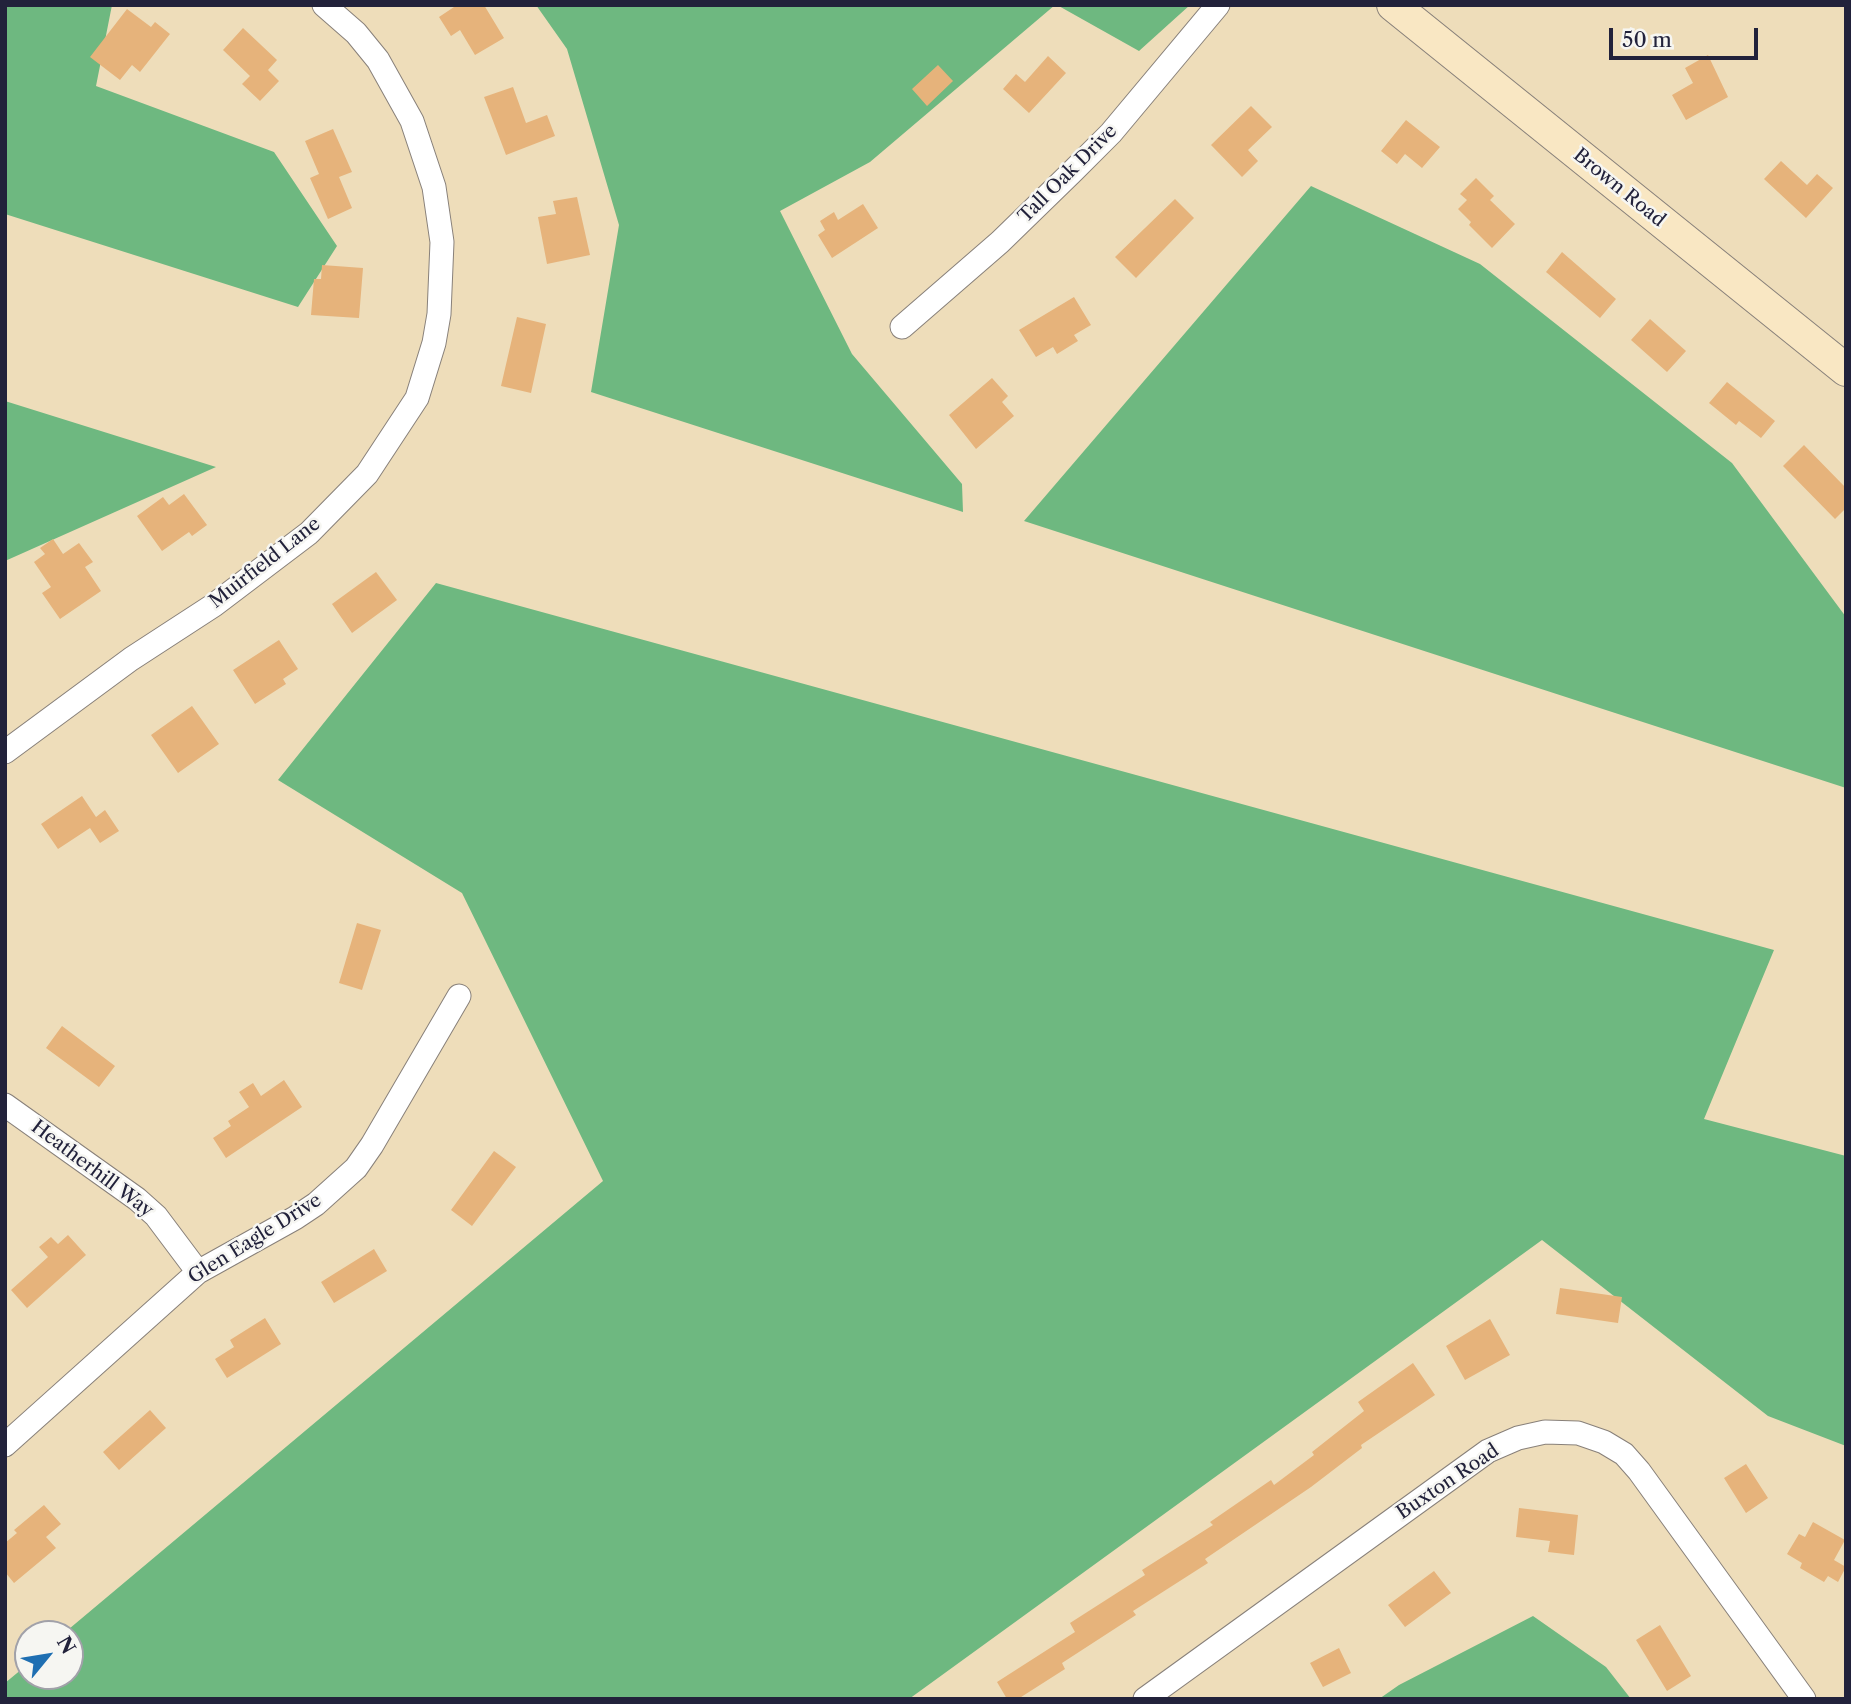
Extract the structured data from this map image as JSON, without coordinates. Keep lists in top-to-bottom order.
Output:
{
  "streets": {
    "street": [
      "Tall Oak Drive",
      "Brown Road",
      "Muirfield Lane",
      "Heatherhill Way",
      "Glen Eagle Drive",
      "Buxton Road"
    ]
  },
  "crossings": [
    ["Heatherhill Way", "Glen Eagle Drive"]
  ],
  "scale_bar": "50 m",
  "north": "top right"
}
